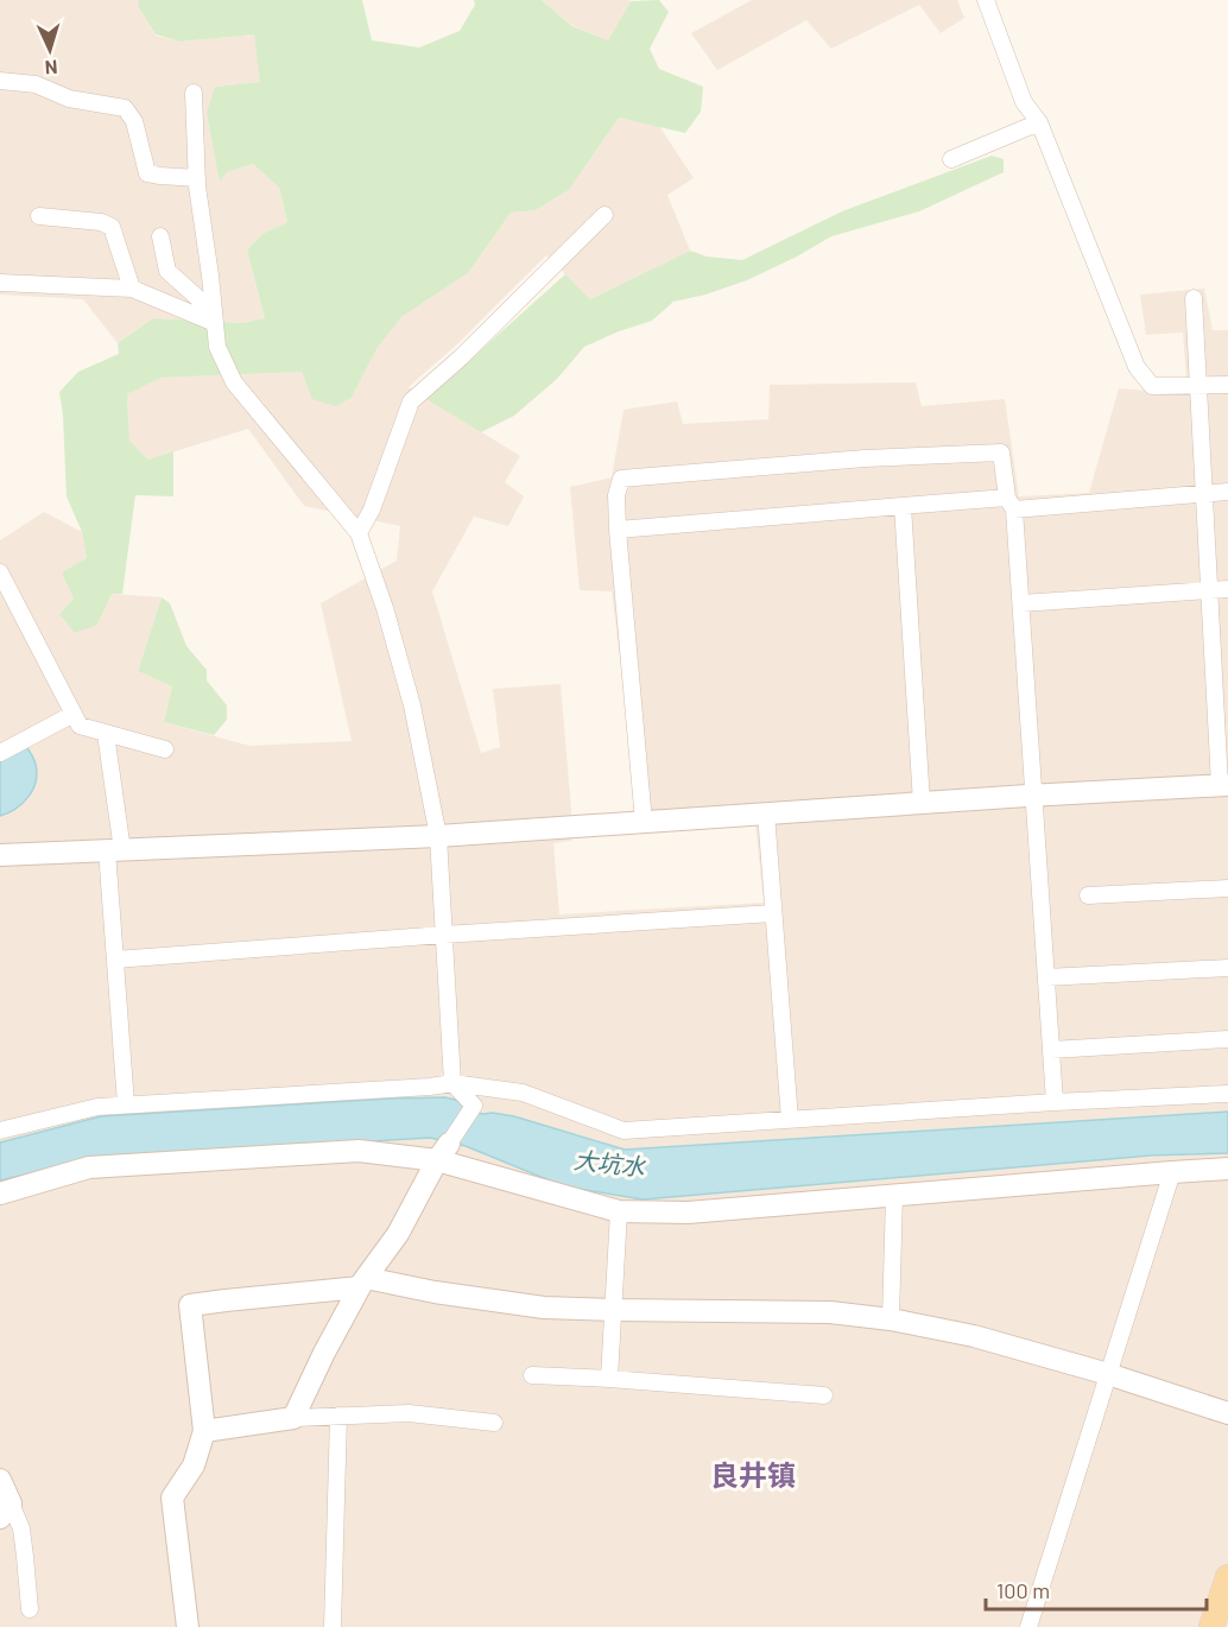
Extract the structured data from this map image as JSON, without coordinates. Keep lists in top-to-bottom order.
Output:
{
  "districts": ["良井镇"],
  "water": ["大坑水"],
  "scale_bar": "100 m",
  "north": "bottom"
}
